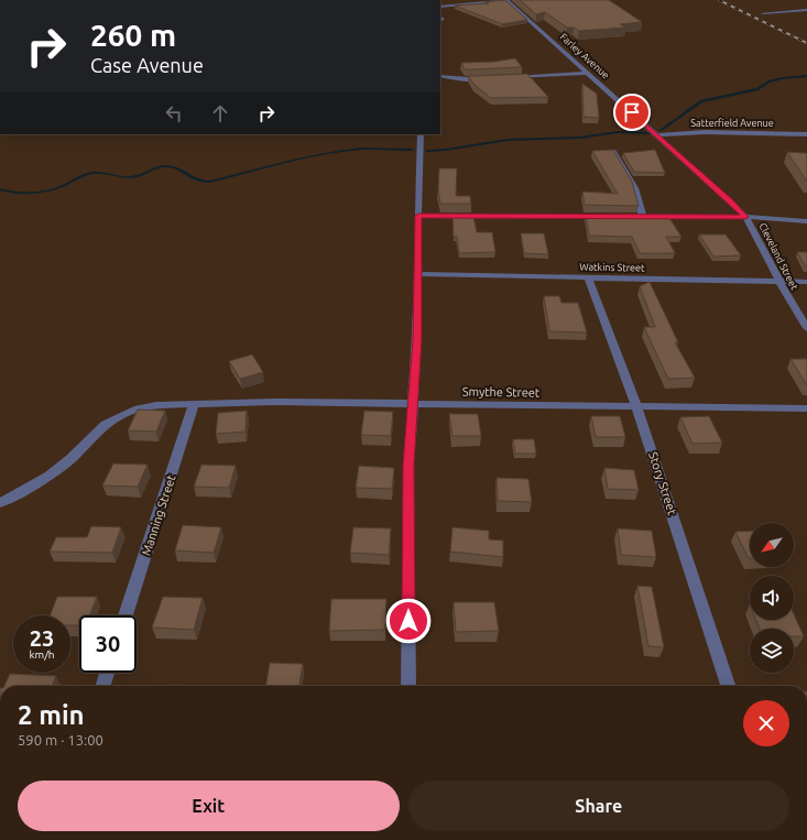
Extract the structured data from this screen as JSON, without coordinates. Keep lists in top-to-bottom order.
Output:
{
  "streets": {
    "street": [
      "Farley Avenue",
      "Satterfield Avenue",
      "Cleveland Street",
      "Watkins Street",
      "Smythe Street",
      "Story Street",
      "Manning Street"
    ]
  },
  "crossings": [
    ["Farley Avenue", "Satterfield Avenue"],
    ["Farley Avenue", "Cleveland Street"],
    ["Cleveland Street", "Watkins Street"],
    ["Watkins Street", "Story Street"],
    ["Smythe Street", "Story Street"],
    ["Smythe Street", "Manning Street"]
  ],
  "north": "bottom left",
  "page": {
    "turn": ["260 m", "Case Avenue"],
    "speed": "23 km/h",
    "limit": "30",
    "heading": ["2 min", "590 m · 13:00"],
    "buttons": ["Exit", "Share"]
  }
}
